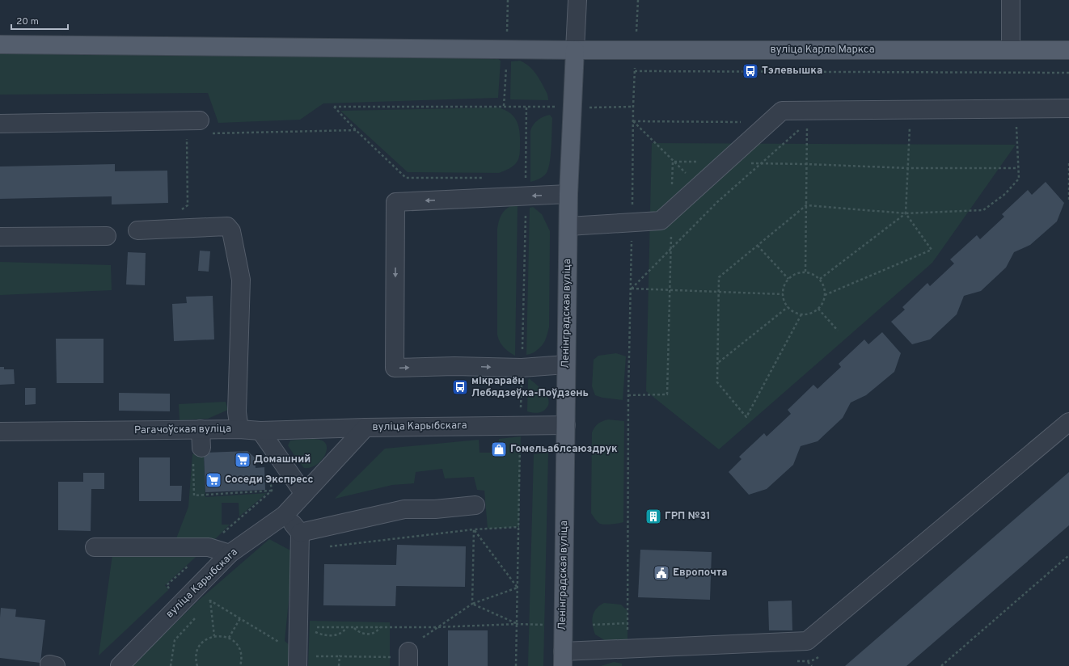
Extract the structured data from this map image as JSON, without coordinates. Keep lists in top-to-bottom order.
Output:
{
  "streets": {
    "main road": ["вуліца Карла Маркса", "Ленінградская вуліца"],
    "street": ["вуліца Карыбскага", "Рагачоўская вуліца"]
  },
  "crossings": [
    ["вуліца Карла Маркса", "Ленінградская вуліца"],
    ["Ленінградская вуліца", "вуліца Карыбскага"],
    ["вуліца Карыбскага", "Рагачоўская вуліца"]
  ],
  "places": {
    "bus stop": ["Тэлевышка", "мікрараён Лебядзеўка-Поўдзень"],
    "shop": ["Гомельаблсаюздрук"],
    "supermarket": ["Домашний", "Соседи Экспресс"],
    "building": ["ГРП №31"],
    "public building": ["Европочта"]
  },
  "scale_bar": "20 m"
}
